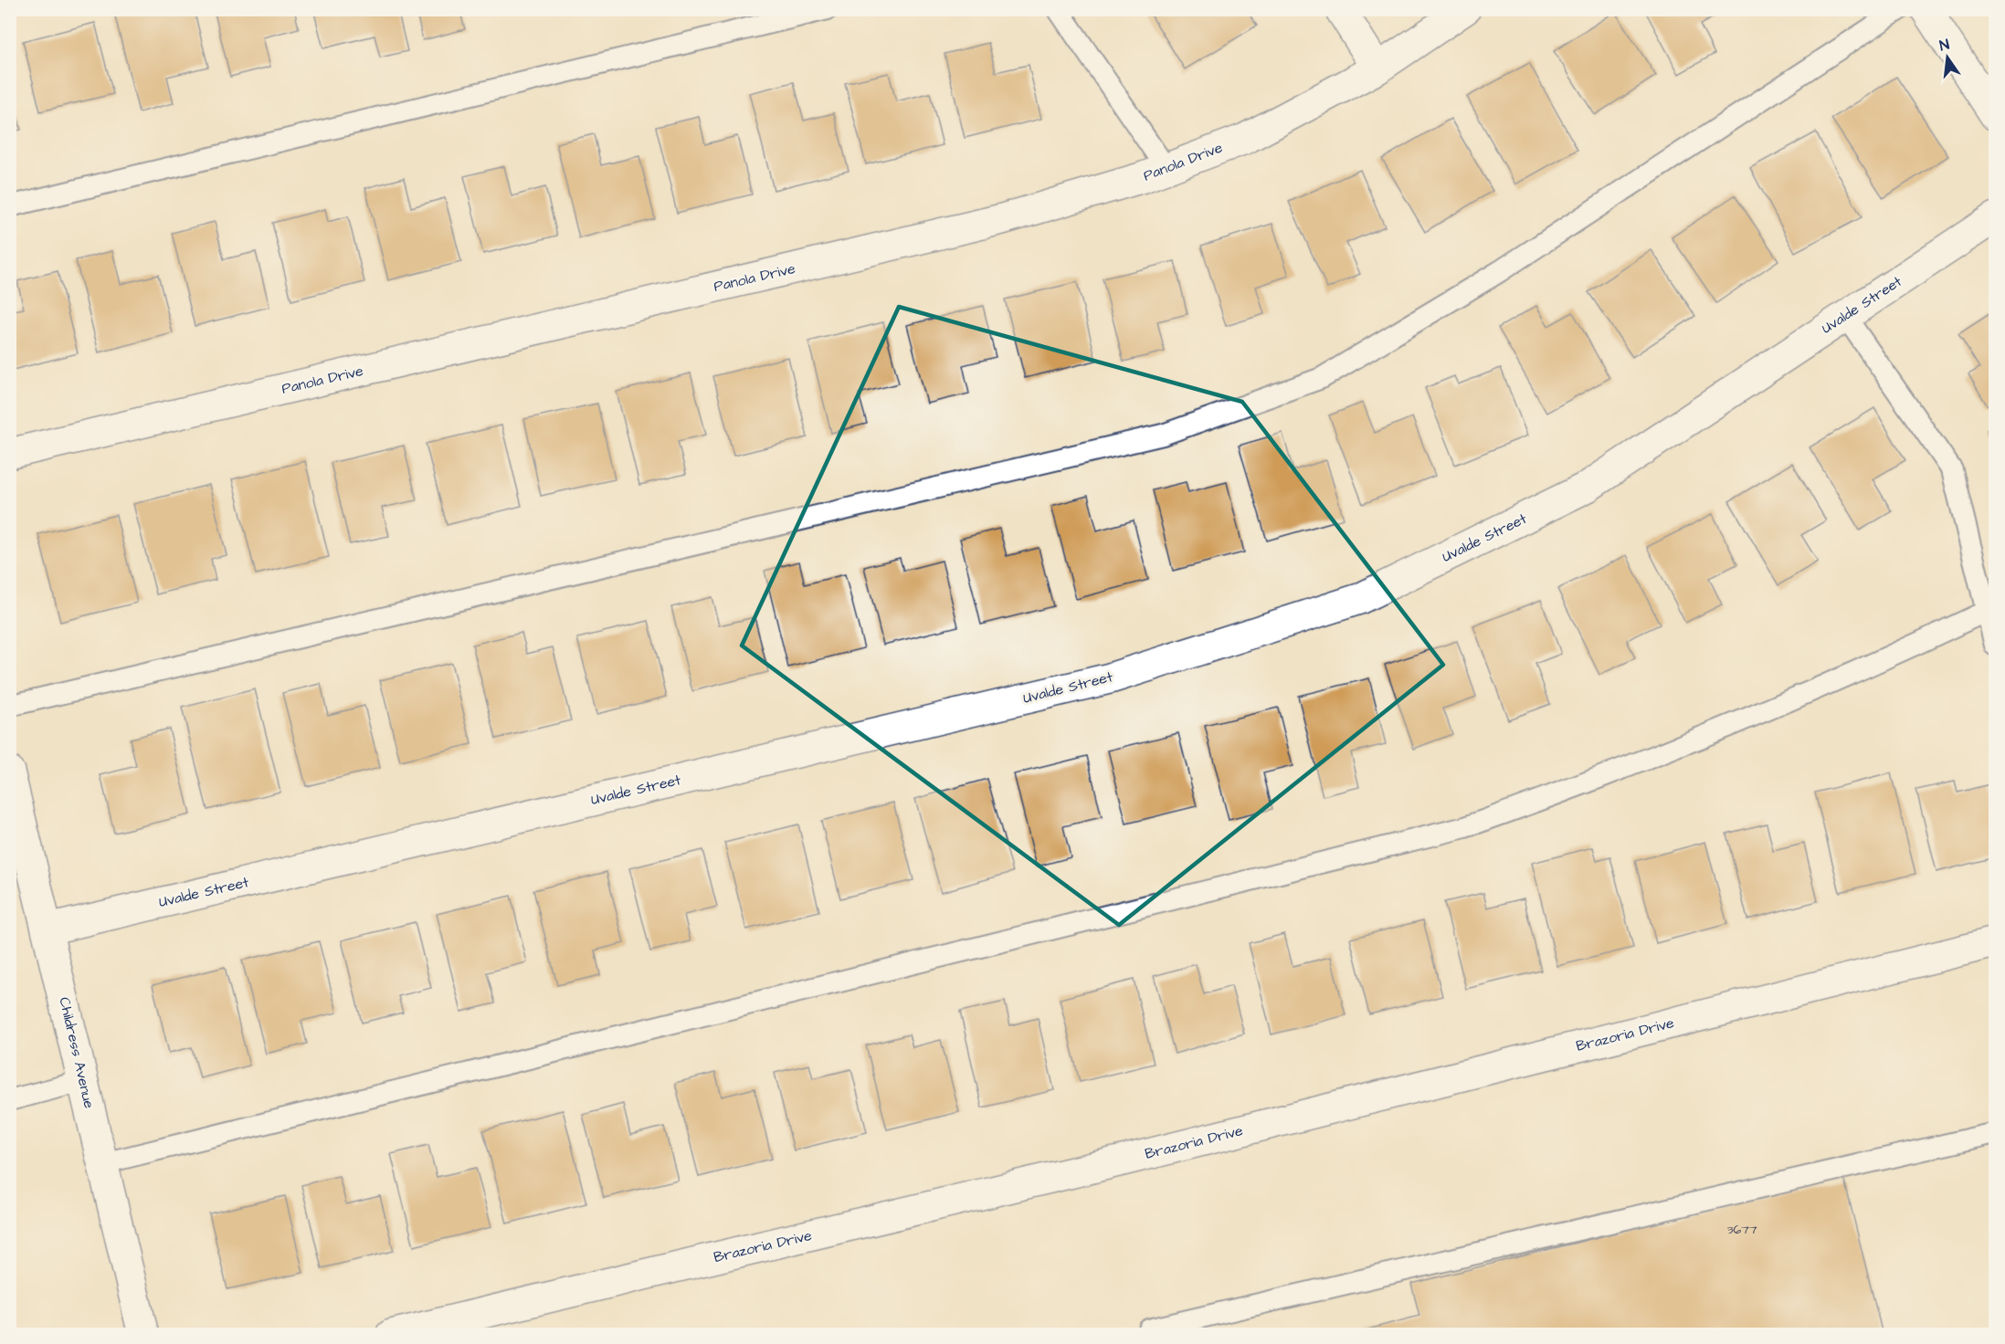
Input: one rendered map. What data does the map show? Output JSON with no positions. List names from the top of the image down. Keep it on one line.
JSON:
{"streets":{"street":["Panola Drive","Uvalde Street","Brazoria Drive","Childress Avenue"]},"crossings":[["Uvalde Street","Childress Avenue"]],"house_numbers":["3677"],"north":"top"}
